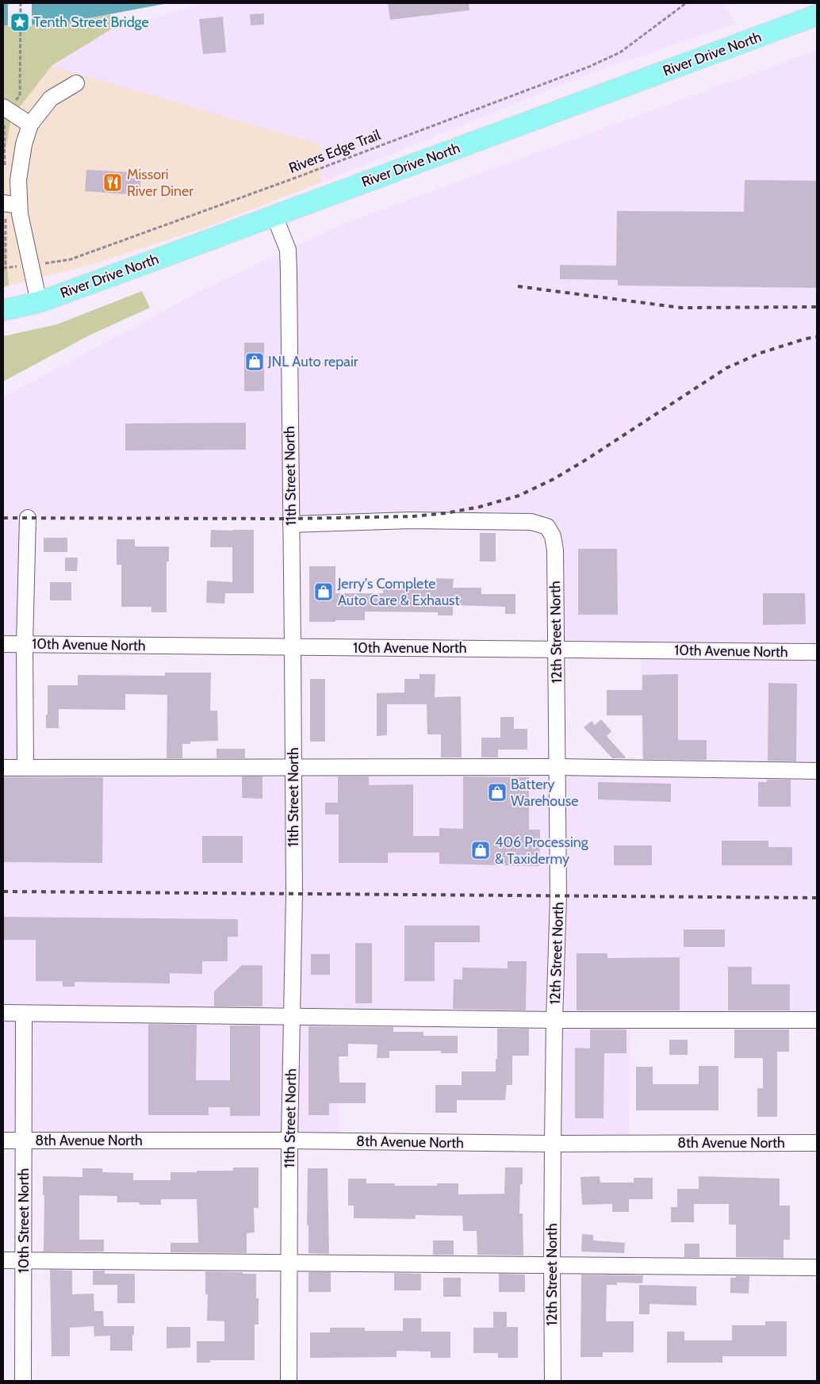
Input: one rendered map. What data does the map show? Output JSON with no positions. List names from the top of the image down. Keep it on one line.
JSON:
{"streets":{"main road":["River Drive North"],"street":["11th Street North","12th Street North","10th Avenue North","8th Avenue North","10th Street North"],"path":["Rivers Edge Trail"]},"crossings":[["River Drive North","11th Street North"],["11th Street North","12th Street North"],["11th Street North","10th Avenue North"],["11th Street North","8th Avenue North"],["12th Street North","10th Avenue North"],["12th Street North","8th Avenue North"],["8th Avenue North","10th Street North"]],"places":{"place":["Tenth Street Bridge"],"restaurant":["Missori River Diner"],"shop":["JNL Auto repair","Jerry's Complete Auto Care & Exhaust","Battery Warehouse","406 Processing & Taxidermy"]}}
